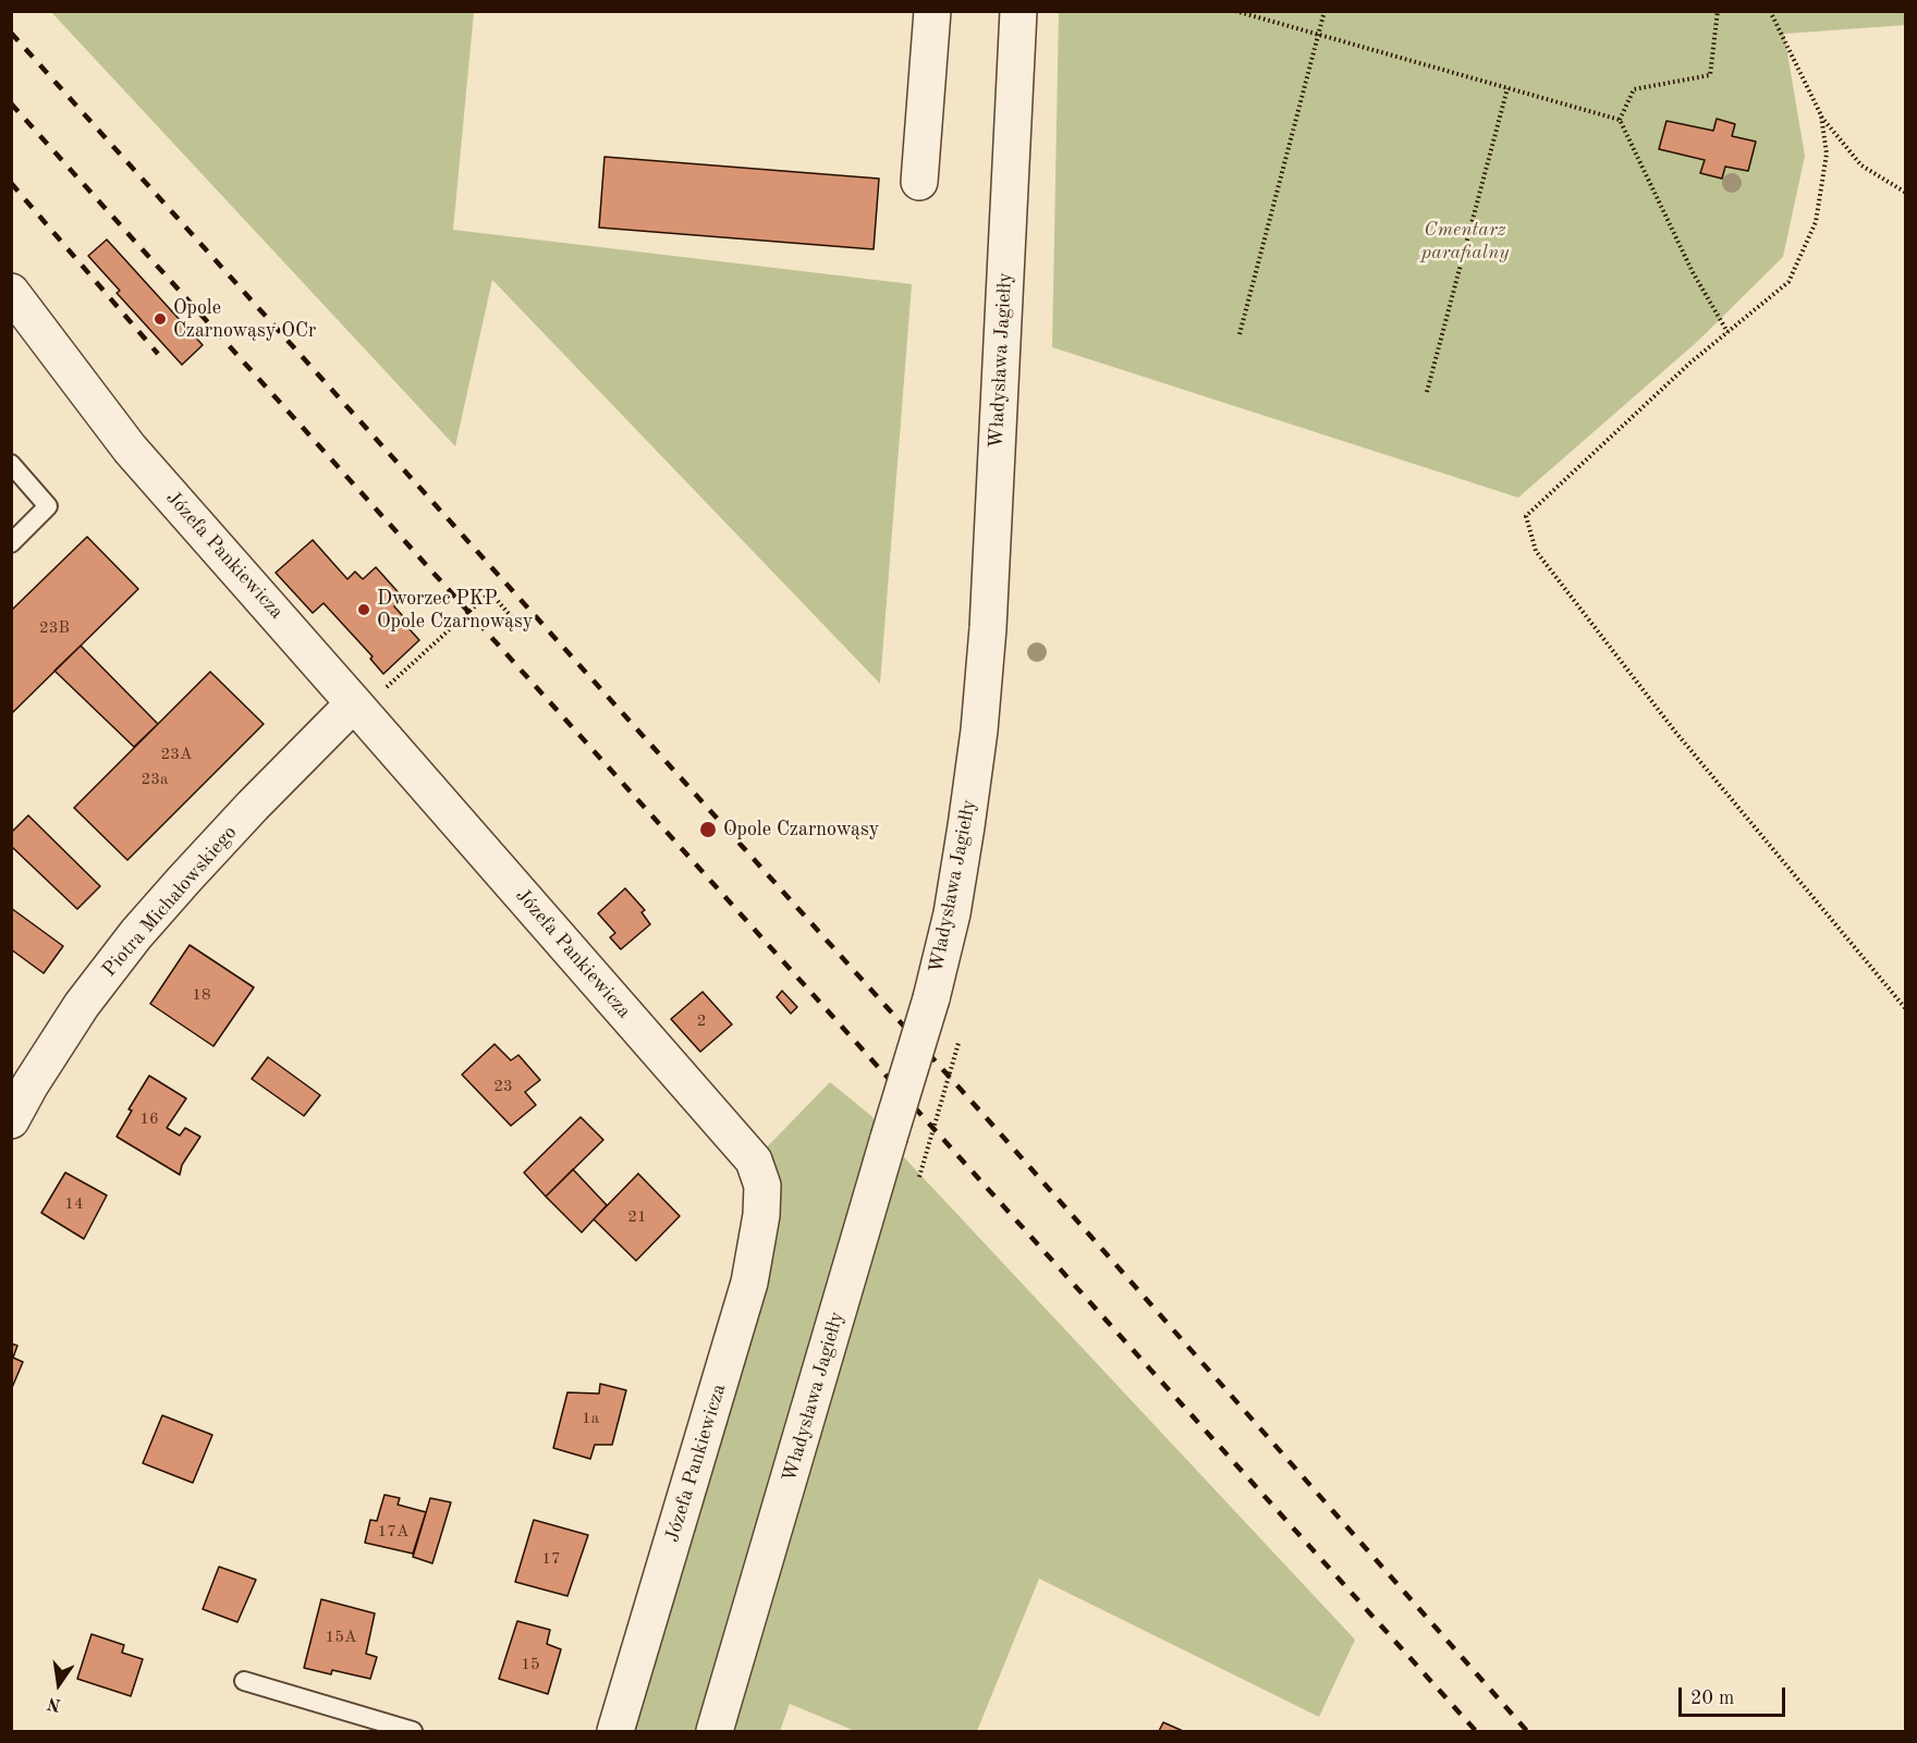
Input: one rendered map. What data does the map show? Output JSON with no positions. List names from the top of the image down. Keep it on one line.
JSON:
{"streets":{"street":["Władysława Jagiełły","Józefa Pankiewicza","Piotra Michałowskiego"]},"crossings":[["Józefa Pankiewicza","Piotra Michałowskiego"]],"parks":["Cmentarz parafialny"],"places":["Opole Czarnowąsy OCr","Dworzec PKP Opole Czarnowąsy","Opole Czarnowąsy"],"house_numbers":["23B","23A","23a","18","2","23","16","14","21","1a","17A","17","15A","15"],"scale_bar":"20 m","north":"bottom"}
